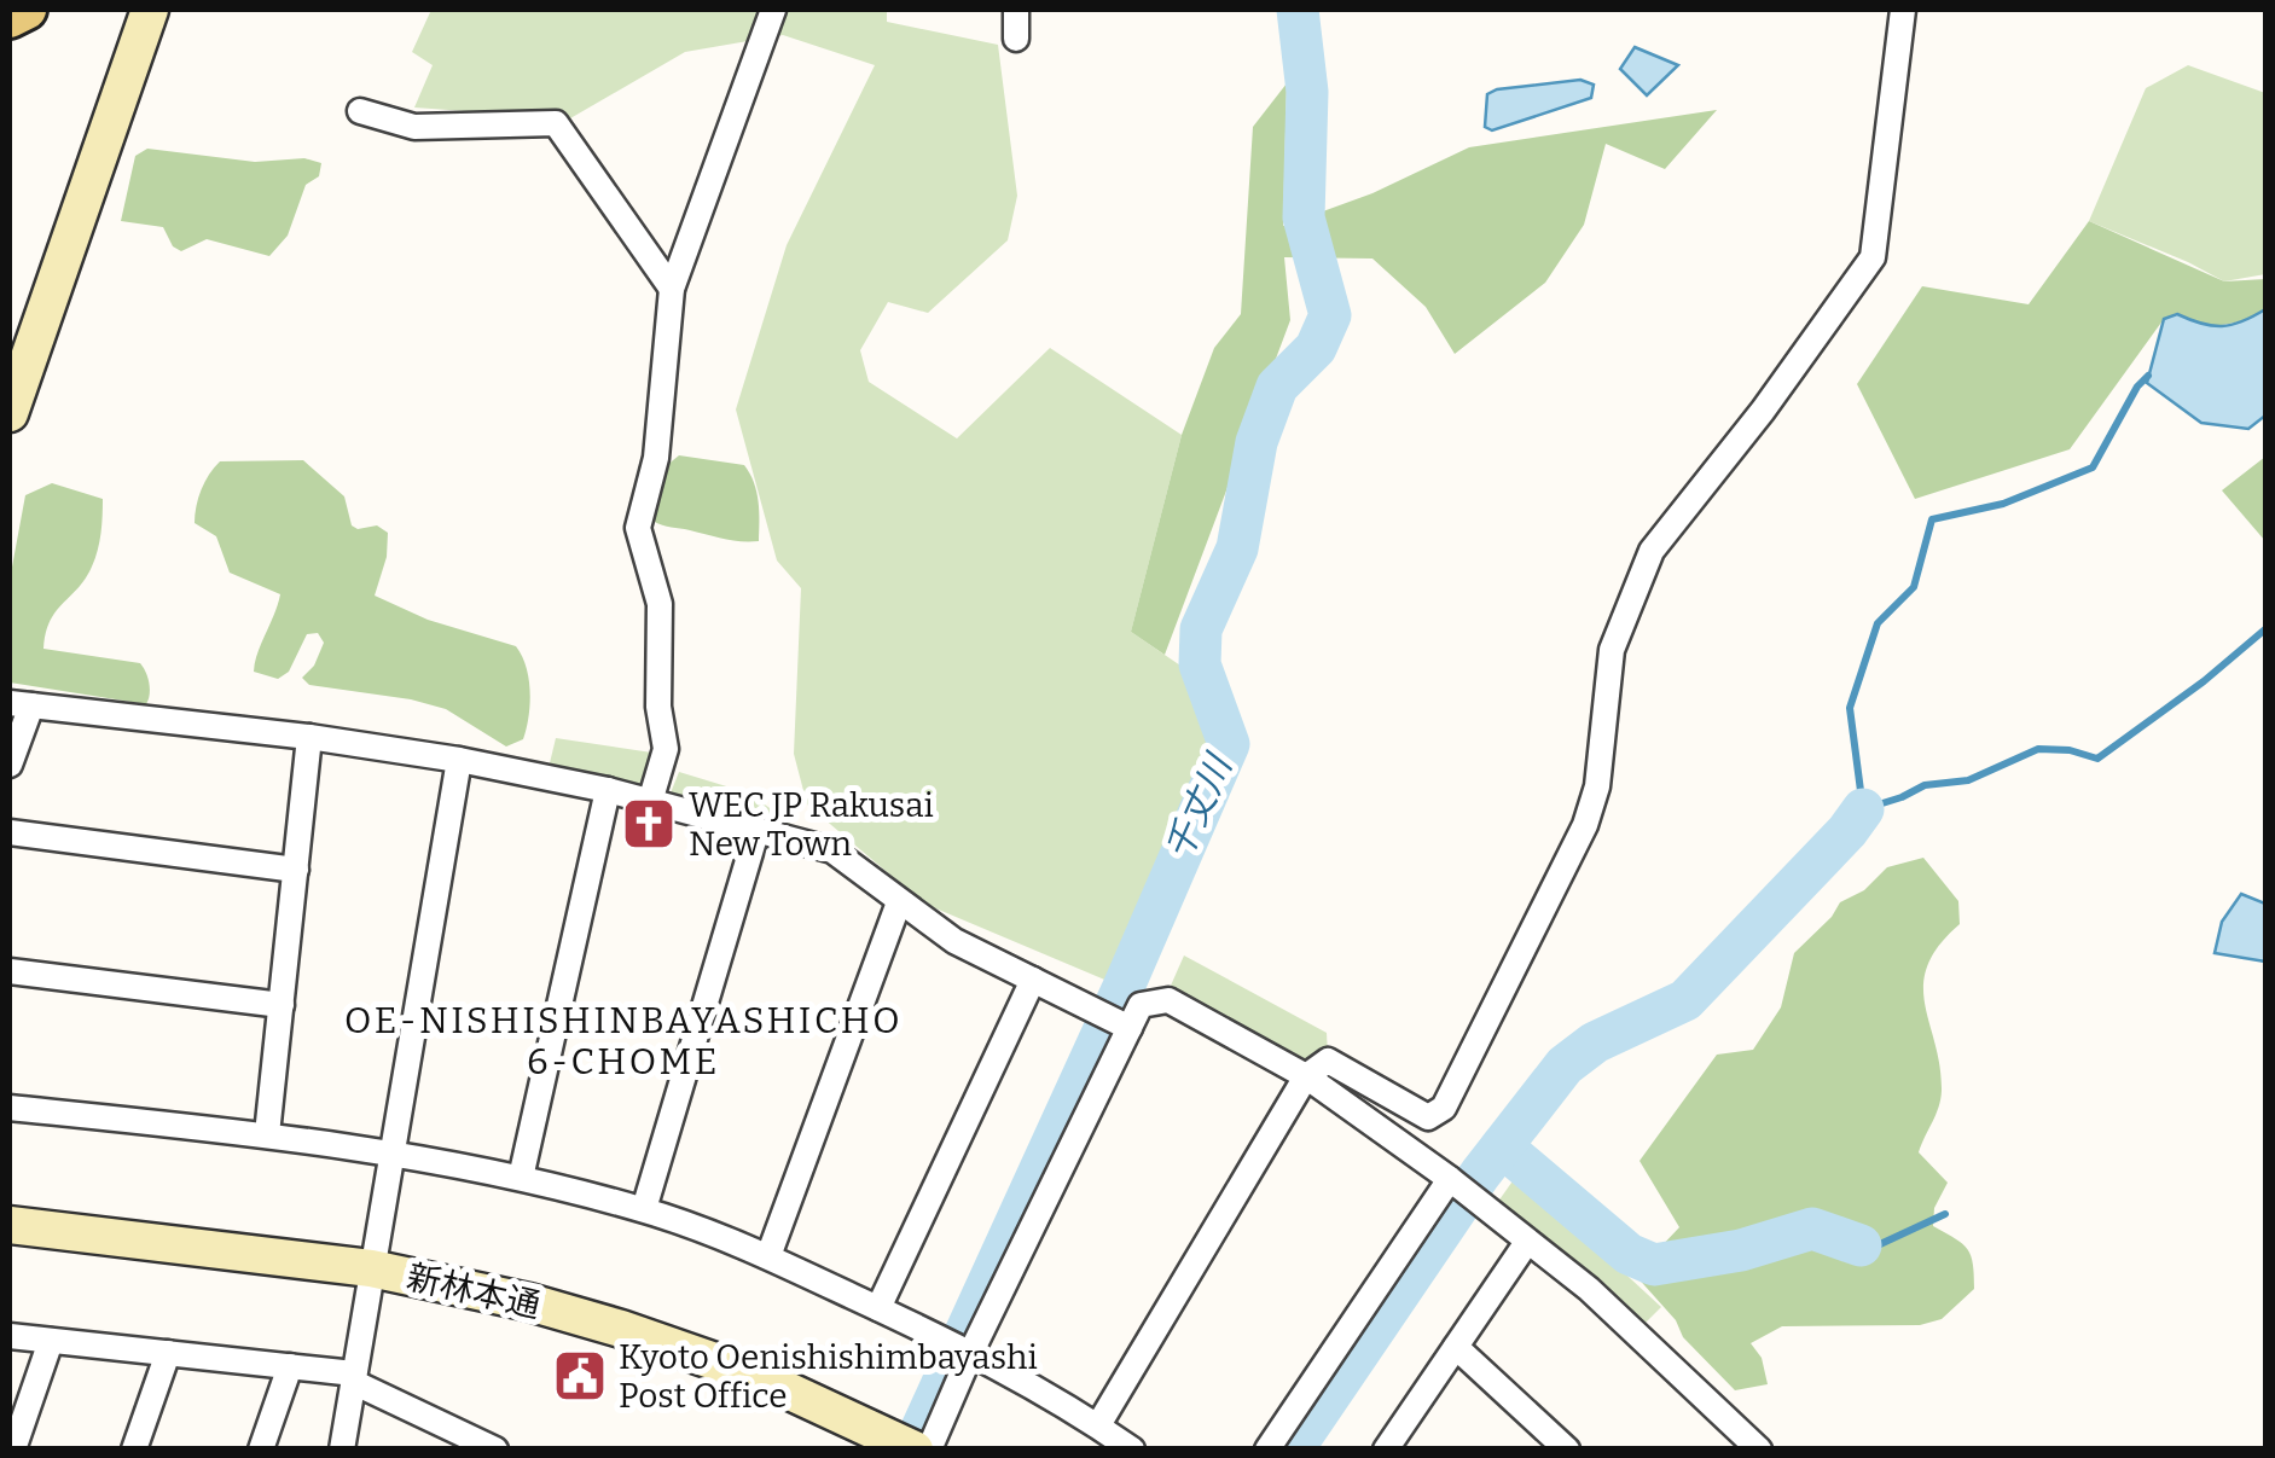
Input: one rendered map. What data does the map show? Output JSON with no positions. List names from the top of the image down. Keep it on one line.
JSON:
{"streets":{"street":["新林本通"]},"districts":["OE-NISHISHINBAYASHICHO 6-CHOME"],"water":["千丈川"],"places":{"church":["WEC JP Rakusai New Town"],"public building":["Kyoto Oenishishimbayashi Post Office"]}}
